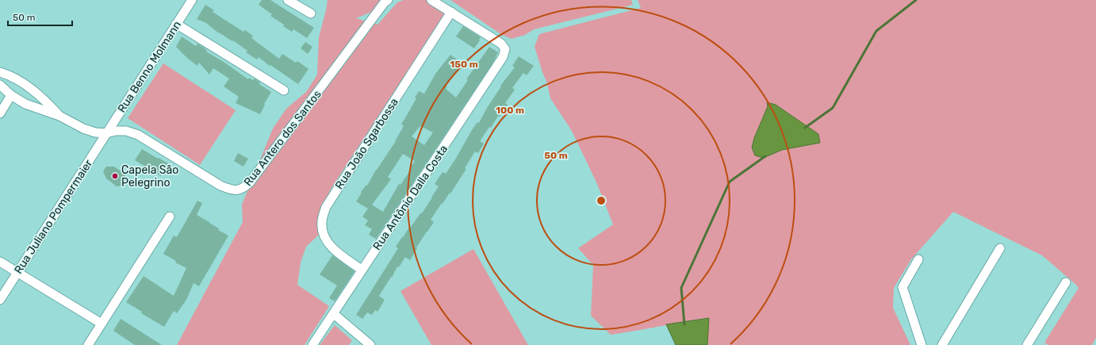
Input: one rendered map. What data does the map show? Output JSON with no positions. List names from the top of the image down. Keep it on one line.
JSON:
{"streets":{"street":["Rua Benno Molmann","Rua Antero dos Santos","Rua João Sgarbossa","Rua Antônio Dalla Costa","Rua Juliano Pompermaier"]},"crossings":[["Rua Benno Molmann","Rua Antero dos Santos"],["Rua Benno Molmann","Rua Juliano Pompermaier"],["Rua Antero dos Santos","Rua Juliano Pompermaier"],["Rua João Sgarbossa","Rua Antônio Dalla Costa"]],"places":["Capela São Pelegrino"],"scale_bar":"50 m","rings":["150 m","100 m","50 m"]}
